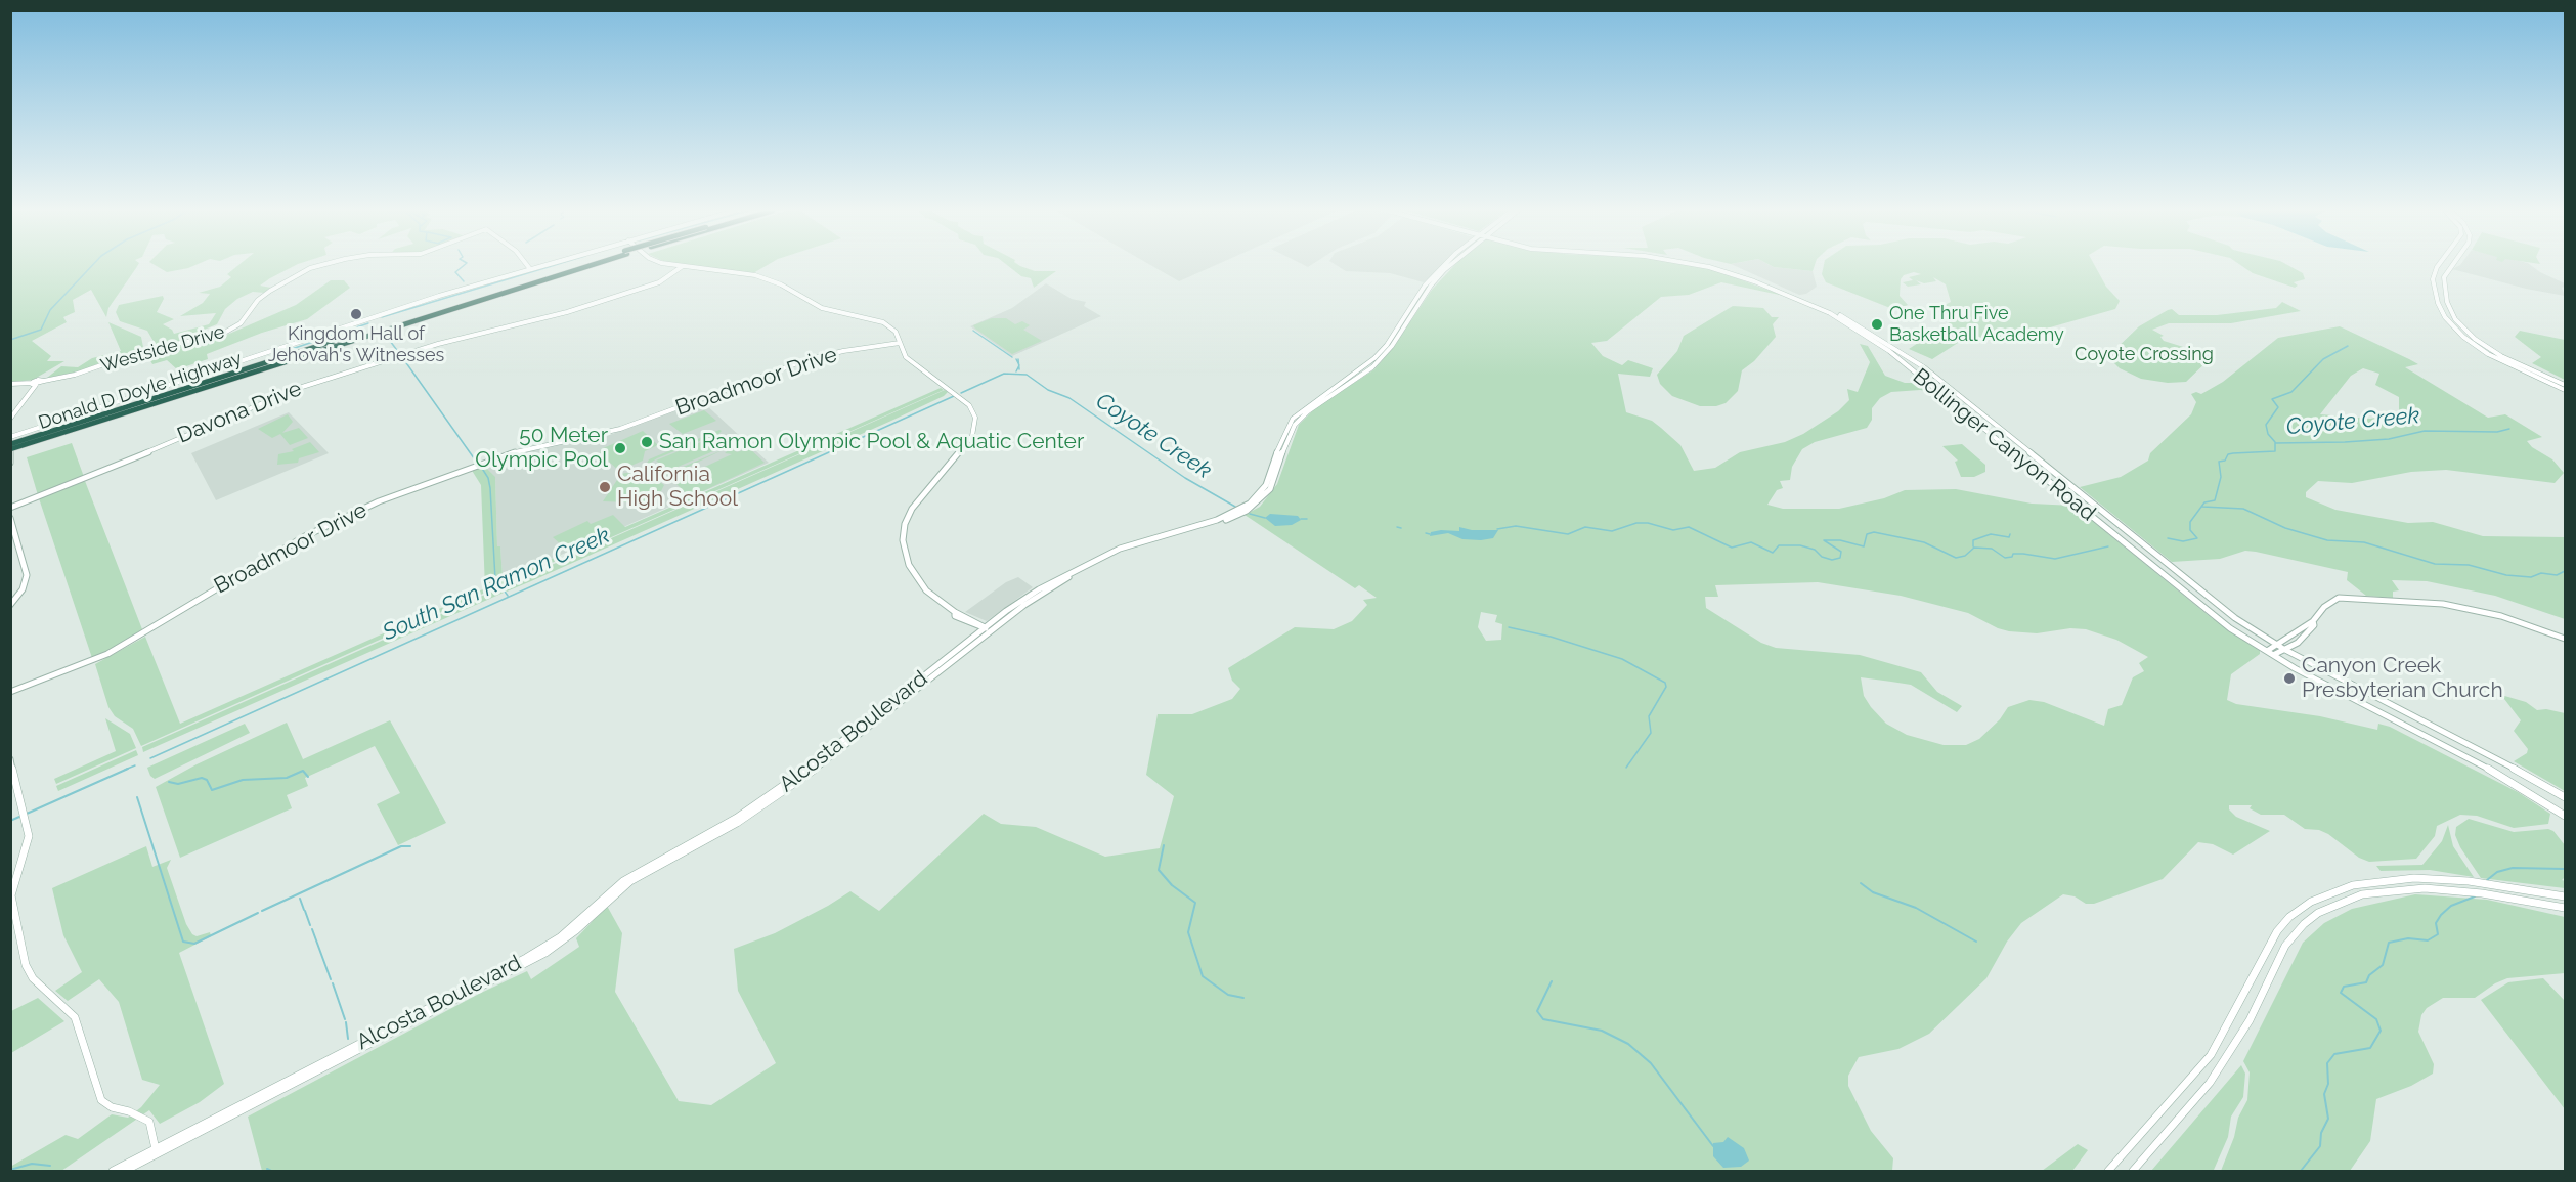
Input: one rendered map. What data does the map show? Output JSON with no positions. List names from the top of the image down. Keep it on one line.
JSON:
{"streets":{"highway":["Donald D Doyle Highway"],"main road":["Westside Drive","Bollinger Canyon Road","Alcosta Boulevard"],"street":["Broadmoor Drive","Davona Drive"]},"water":["Coyote Creek","South San Ramon Creek"],"parks":["Coyote Crossing"],"places":["Kingdom Hall of Jehovah's Witnesses","One Thru Five Basketball Academy","San Ramon Olympic Pool & Aquatic Center","50 Meter Olympic Pool","California High School","Canyon Creek Presbyterian Church"]}
